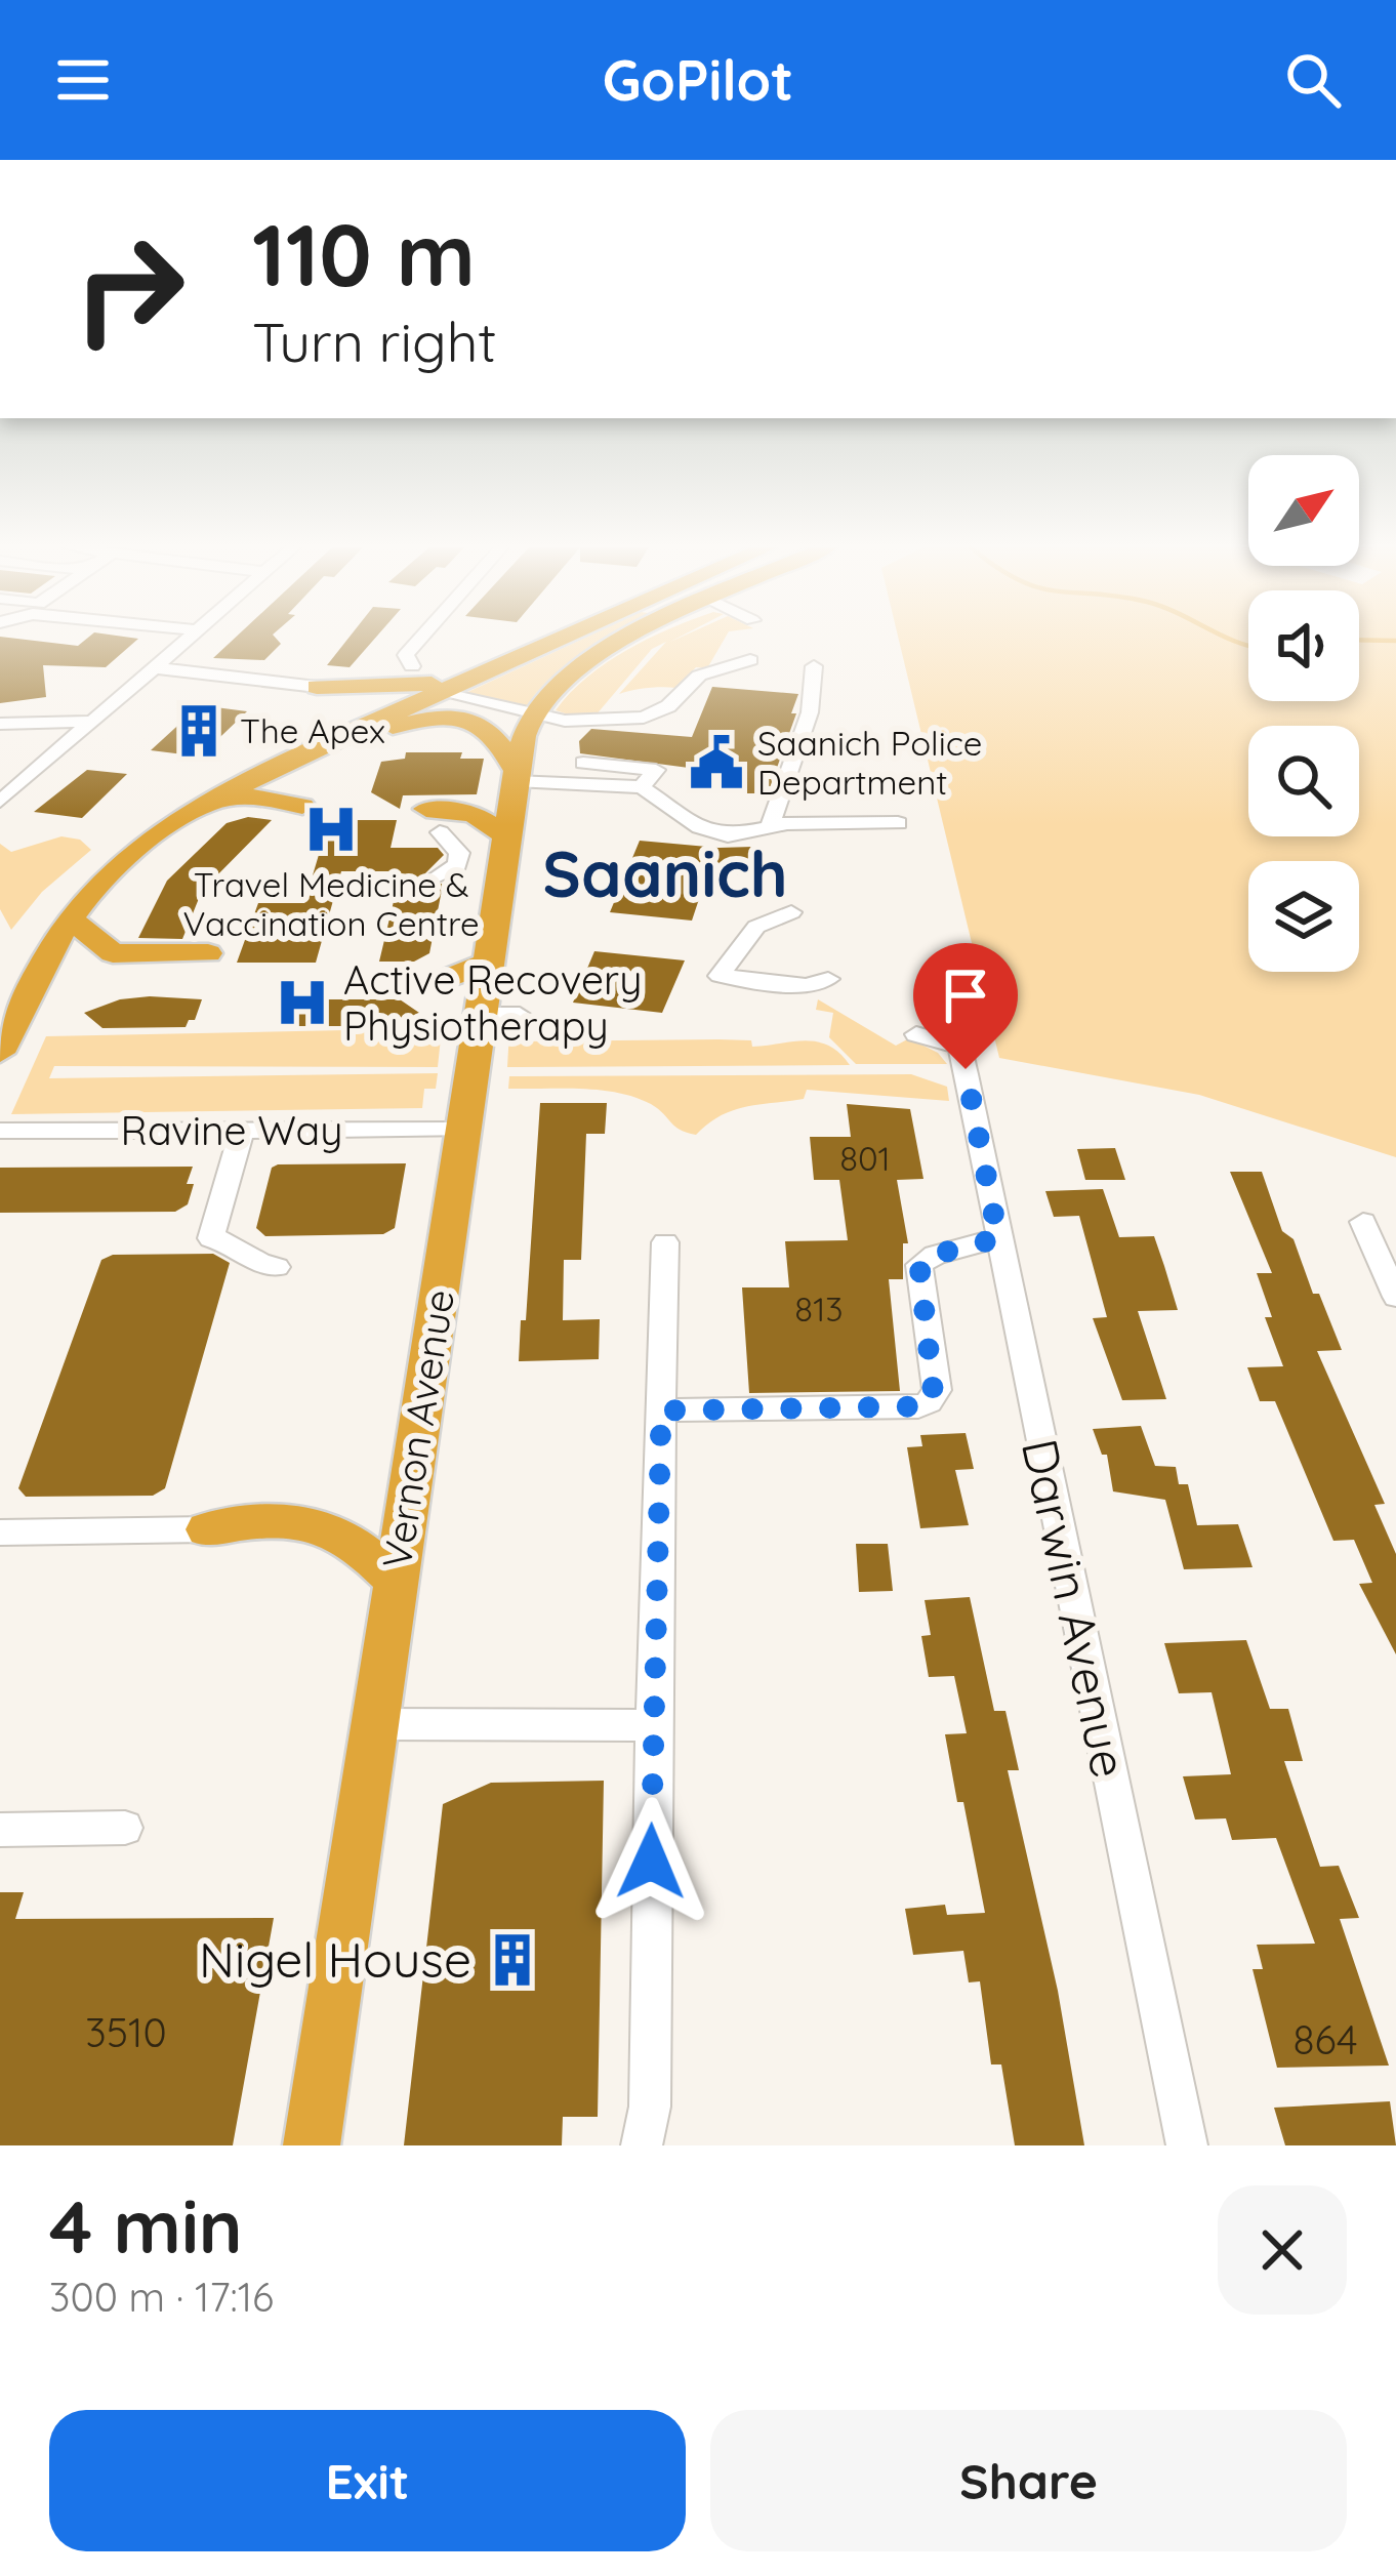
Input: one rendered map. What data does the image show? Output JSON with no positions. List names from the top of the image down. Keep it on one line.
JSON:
{"streets":{"highway":["Vernon Avenue"],"street":["Ravine Way","Darwin Avenue"]},"crossings":[["Ravine Way","Vernon Avenue"]],"districts":["Saanich"],"places":{"building":["The Apex","Nigel House"],"public building":["Saanich Police Department"],"hospital":["Travel Medicine & Vaccination Centre","Active Recovery Physiotherapy"]},"house_numbers":["801","813","3510","864"],"north":"top right","page":{"header":"GoPilot","turn":["110 m","Turn right"],"heading":["4 min","300 m · 17:16"],"buttons":["Exit","Share"]}}
